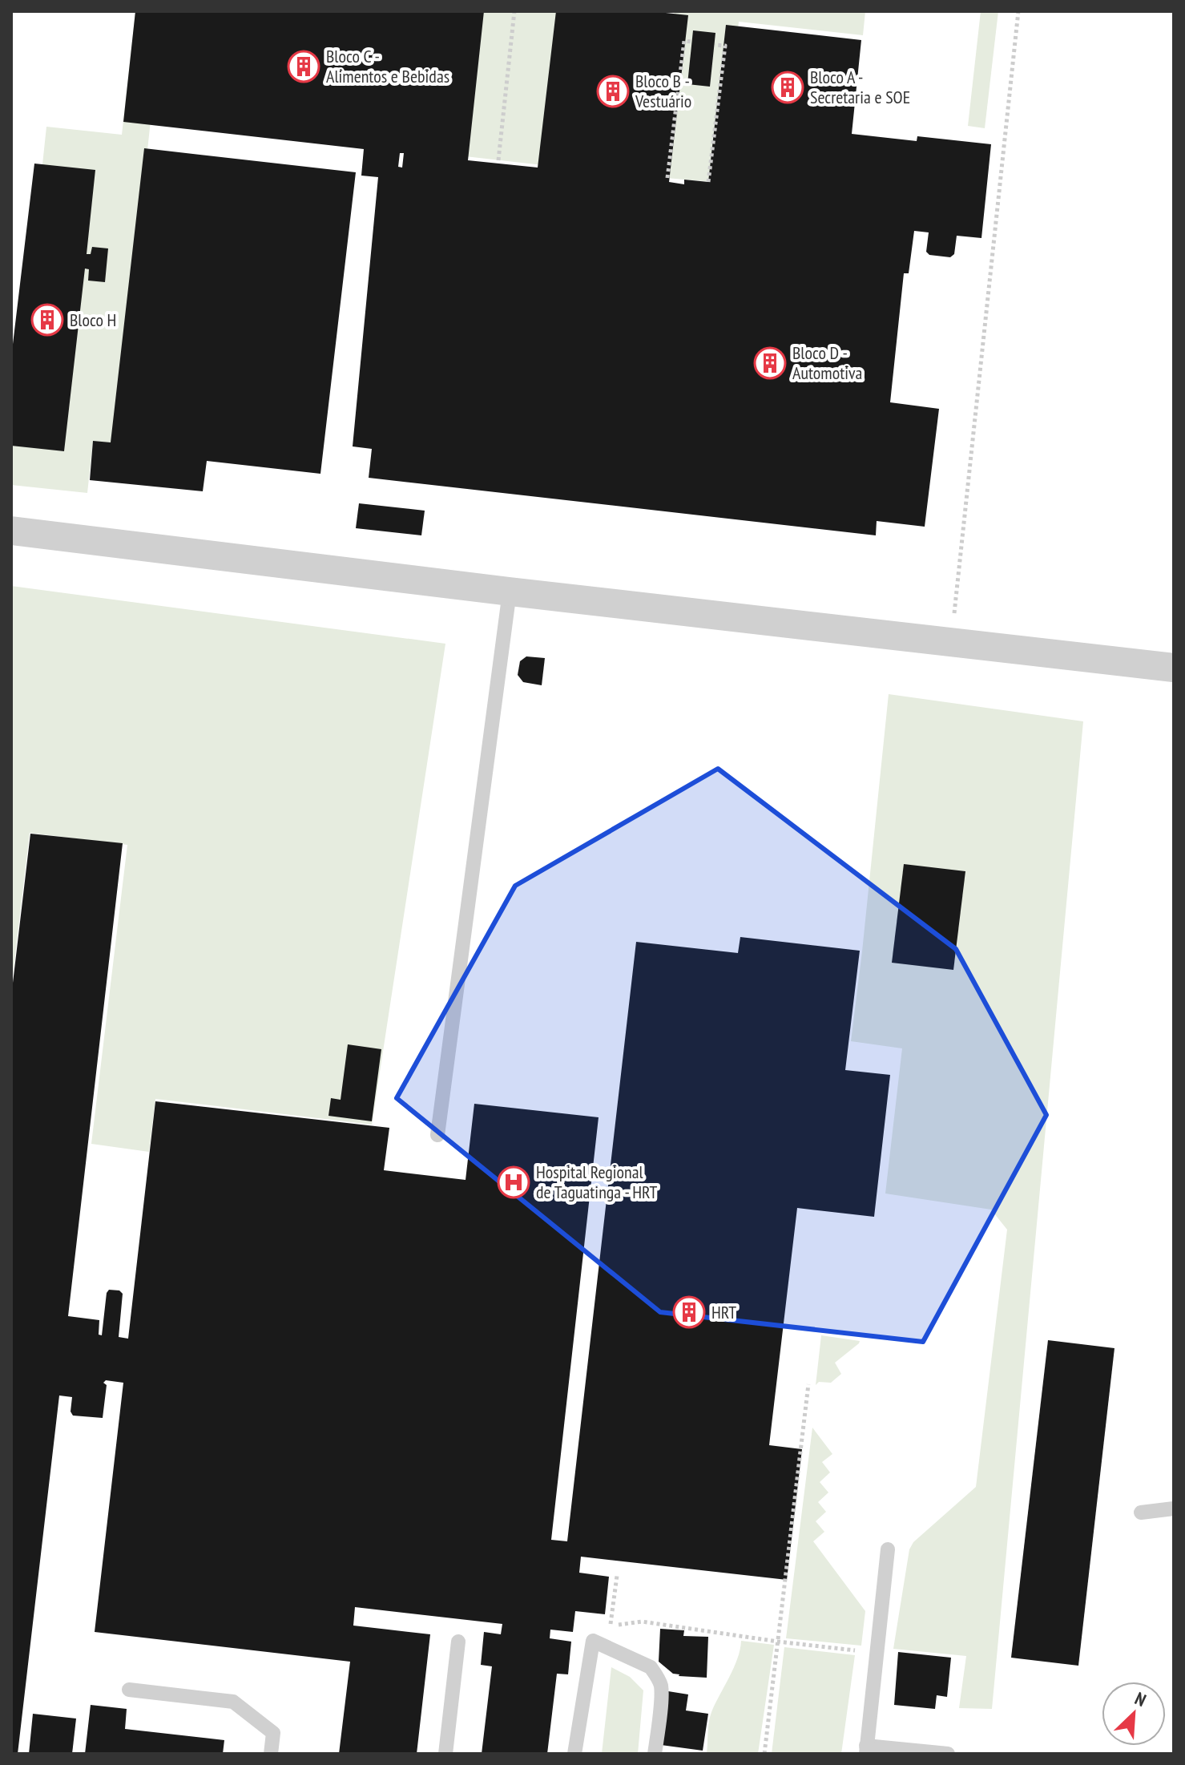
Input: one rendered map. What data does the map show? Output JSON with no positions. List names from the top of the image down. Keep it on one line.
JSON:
{"places":{"building":["Bloco C - Alimentos e Bebidas","Bloco A - Secretaria e SOE","Bloco B - Vestuário","Bloco H","Bloco D - Automotiva","HRT"],"hospital":["Hospital Regional de Taguatinga - HRT"]},"north":"top right"}
